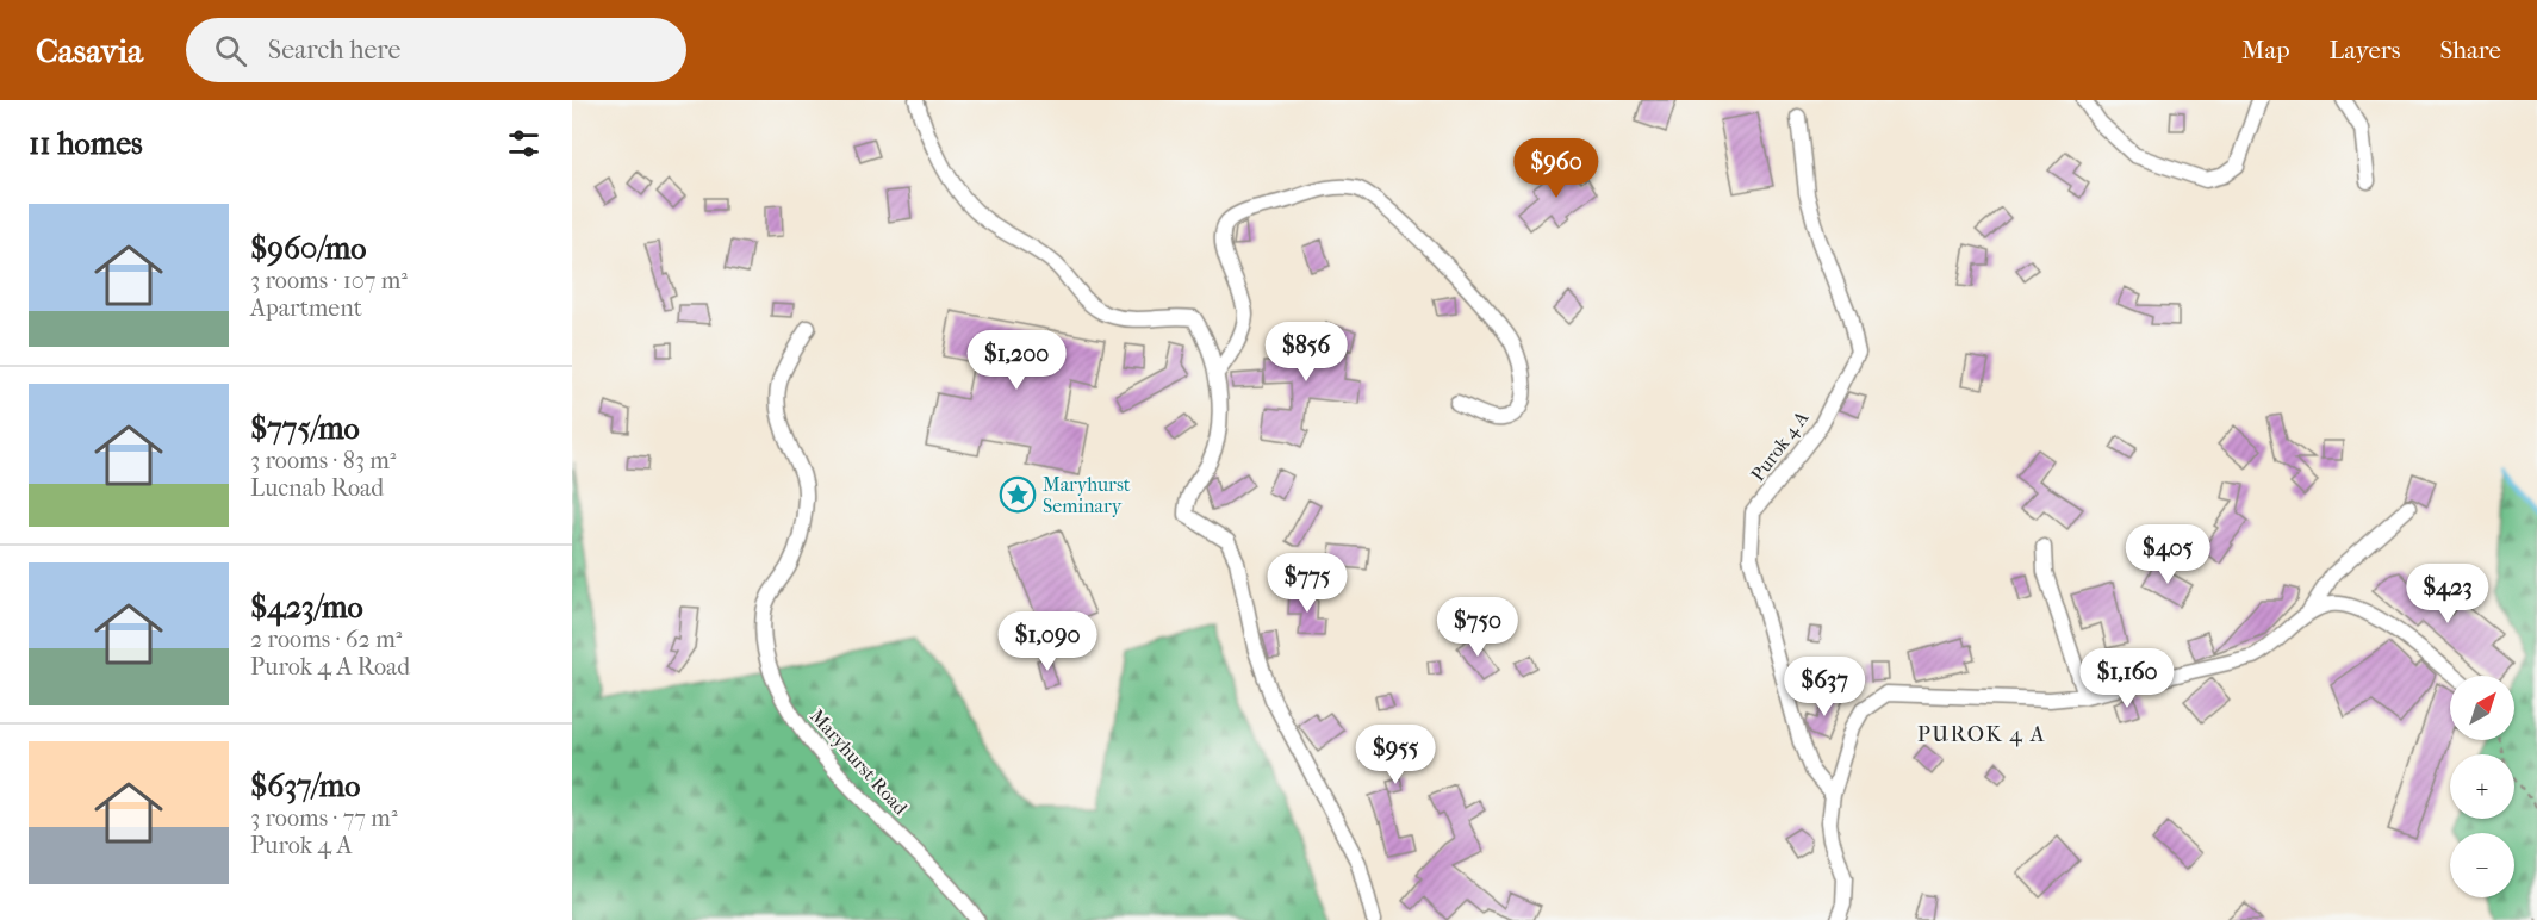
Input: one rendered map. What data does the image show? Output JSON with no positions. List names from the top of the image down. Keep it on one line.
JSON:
{"streets":{"street":["Purok 4 A","Maryhurst Road"]},"districts":["PUROK 4 A"],"places":{"place":["Maryhurst Seminary"]},"north":"top right","page":{"header":"Casavia","search":"Search here","nav":["Map","Layers","Share"],"heading":"11 homes","price":["$960","$856","$1,200","$405","$775","$423","$750","$1,090","$1,160","$637","$955"],"list":[{"name":"$960/mo","note":"3 rooms · 107 m² · Apartment"},{"name":"$775/mo","note":"3 rooms · 83 m² · Lucnab Road"},{"name":"$423/mo","note":"2 rooms · 62 m² · Purok 4 A Road"},{"name":"$637/mo","note":"3 rooms · 77 m² · Purok 4 A"}],"map_buttons":["+","−"]}}
